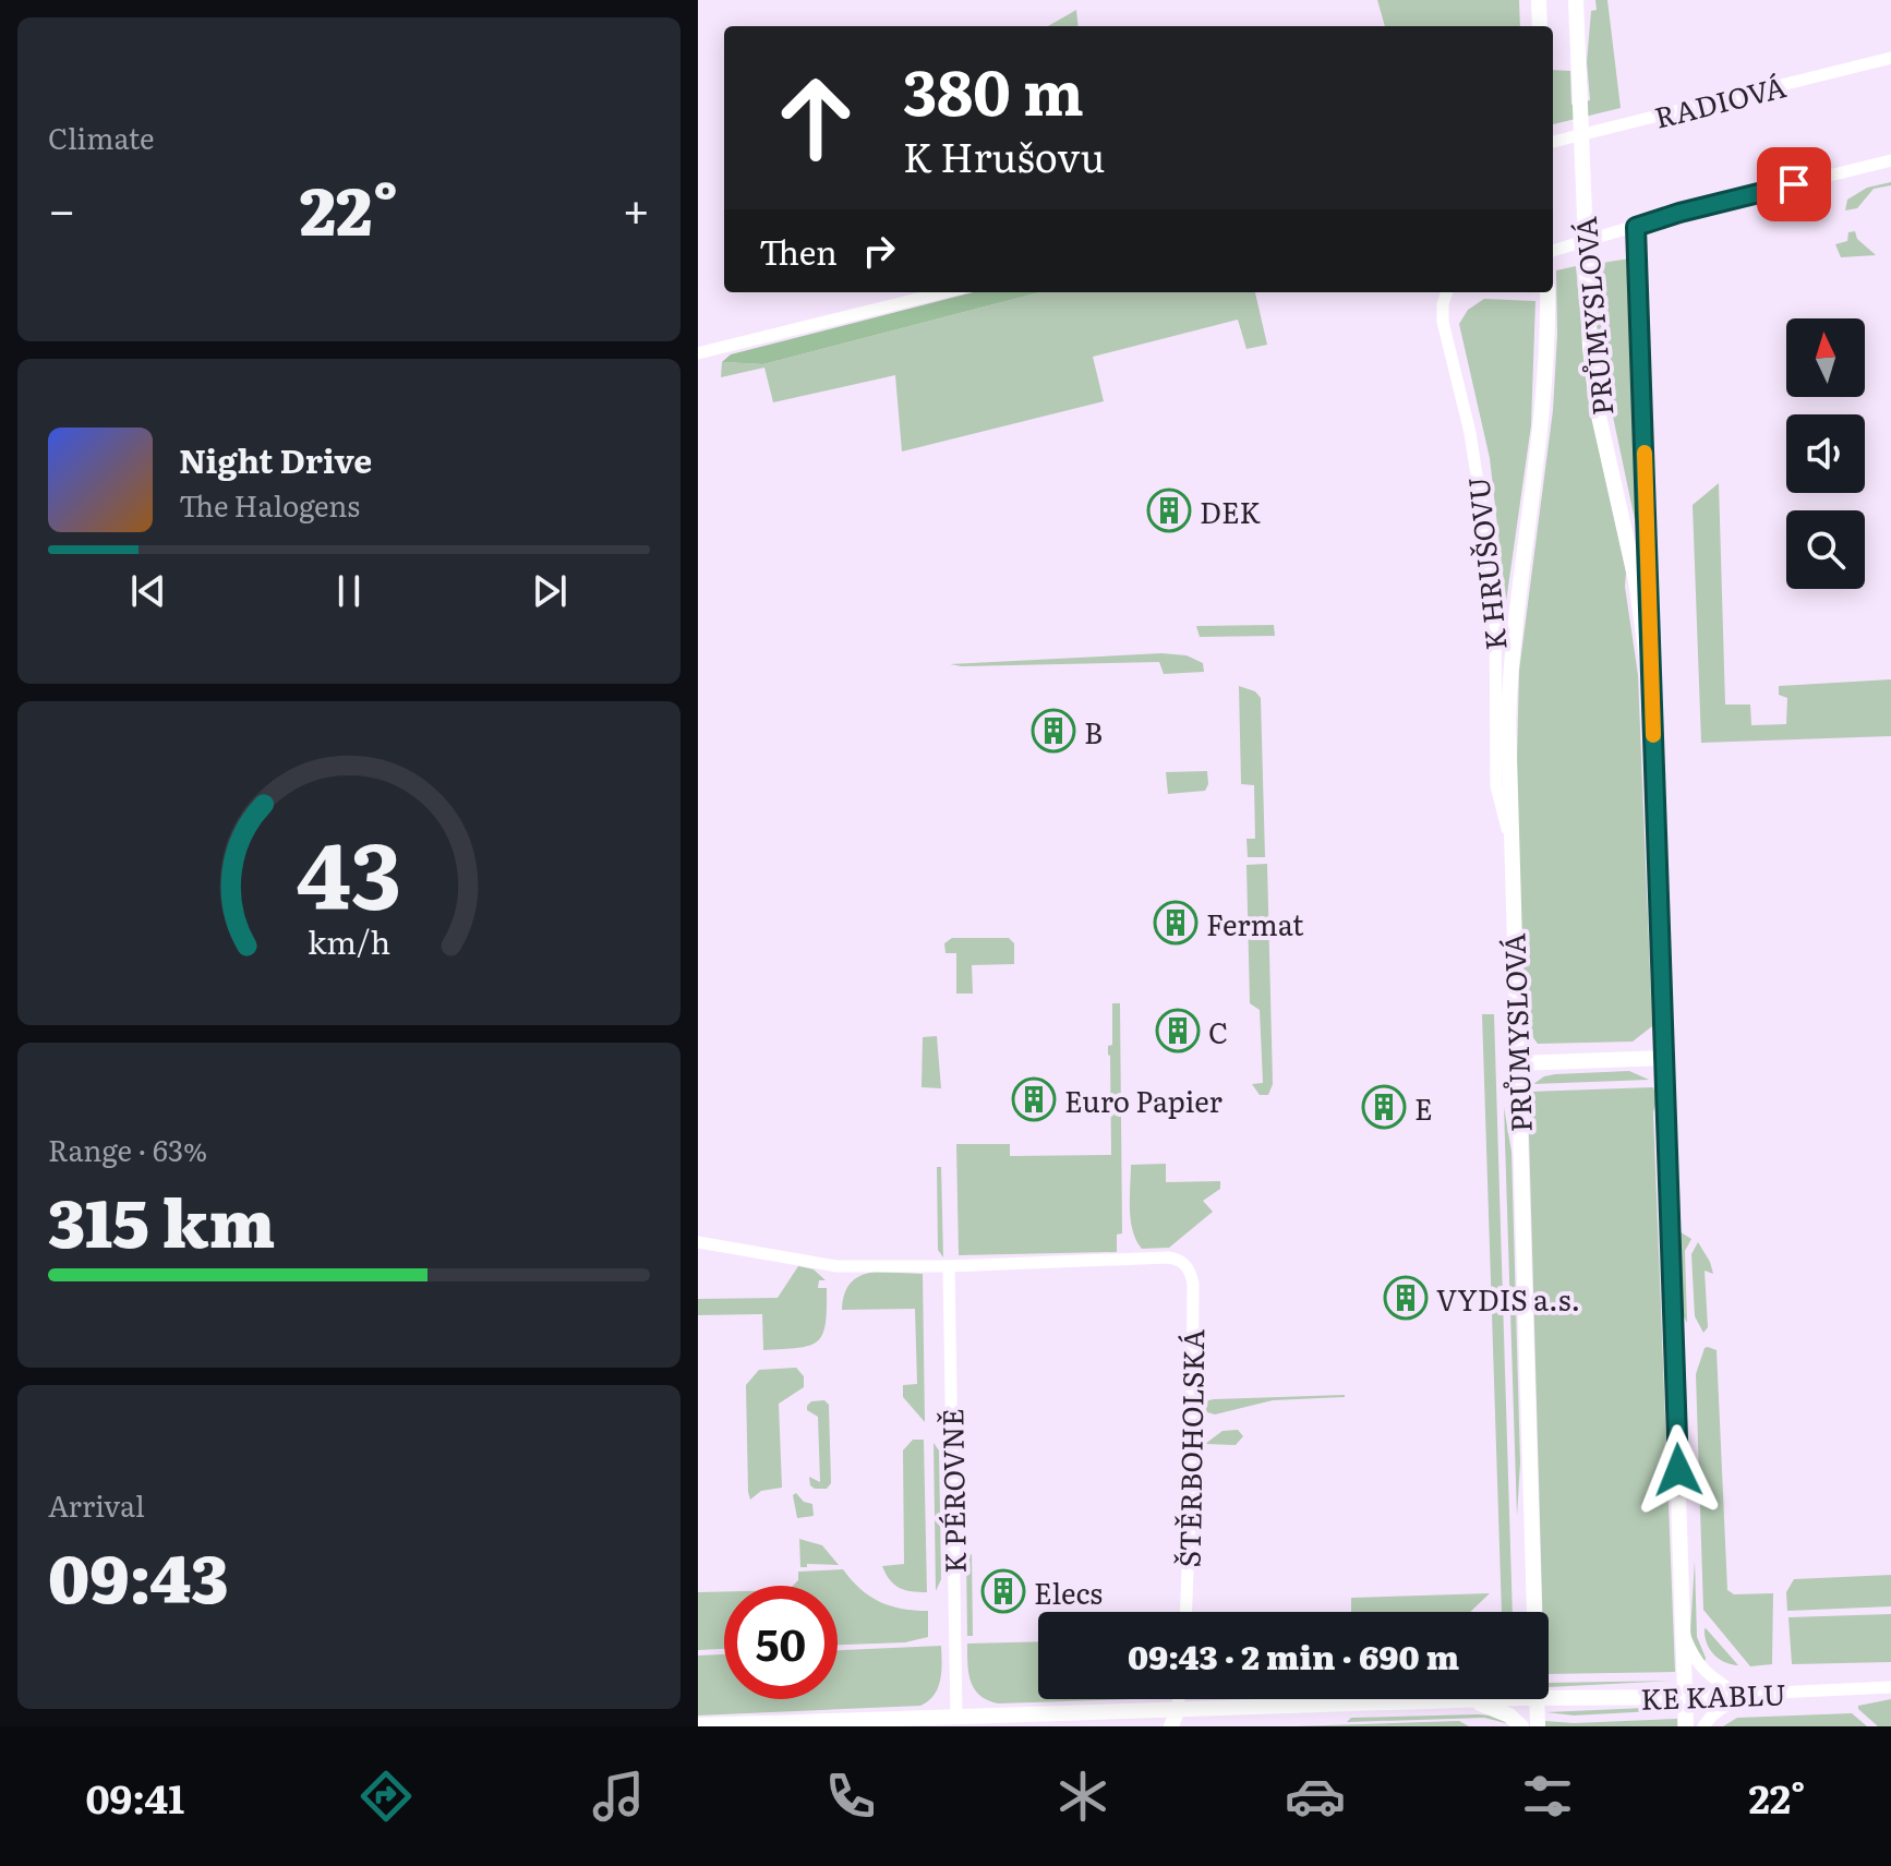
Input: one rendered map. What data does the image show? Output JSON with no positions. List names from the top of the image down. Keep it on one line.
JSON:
{"streets":{"main road":["PRŮMYSLOVÁ","KE KABLU"],"street":["RADIOVÁ","K HRUŠOVU","ŠTĚRBOHOLSKÁ","K PÉROVNĚ"]},"crossings":[["PRŮMYSLOVÁ","K HRUŠOVU"],["PRŮMYSLOVÁ","KE KABLU"],["ŠTĚRBOHOLSKÁ","K PÉROVNĚ"],["K PÉROVNĚ","KE KABLU"]],"places":{"building":["DEK","B","Fermat","C","Euro Papier","E","VYDIS a.s.","Elecs"]},"north":"top","page":{"tile":["Climate",["Range · 63%","315 km"],["Arrival","09:43"]],"turn":["380 m","K Hrušovu"],"heat":["−","22°","+"],"then":"Then","song":["Night Drive","The Halogens"],"limit":"50","trip":"09:43 · 2 min · 690 m","tabs":["09:41","22°"],"gauge":["43","km/h"]}}
